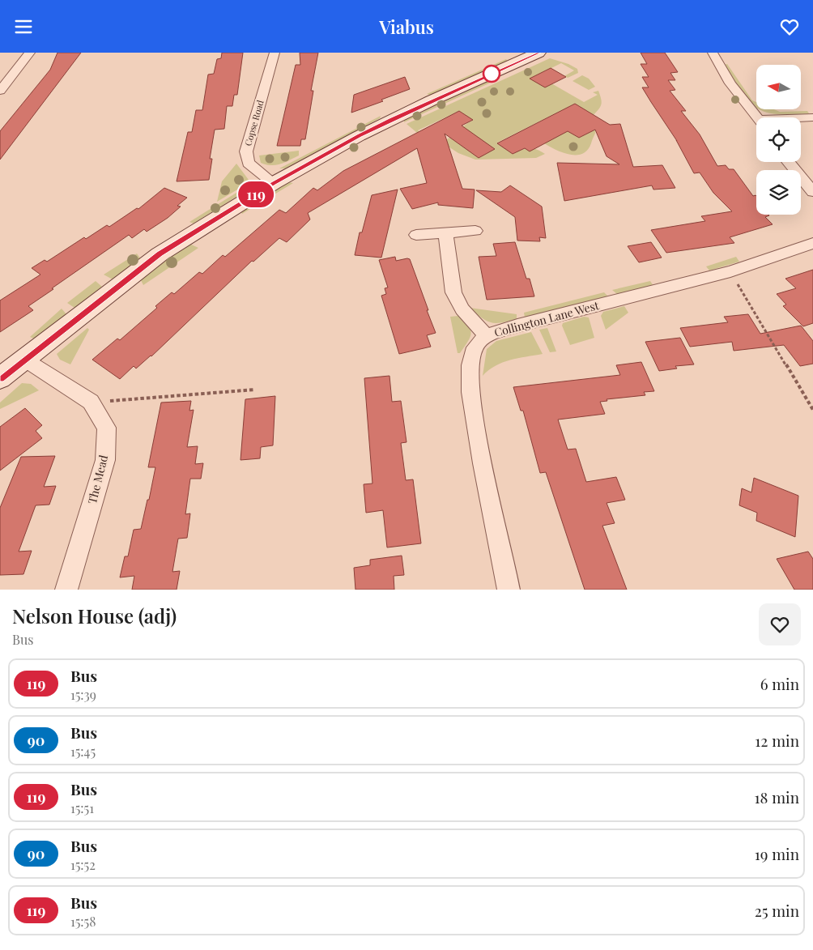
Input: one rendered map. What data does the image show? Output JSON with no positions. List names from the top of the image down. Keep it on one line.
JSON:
{"streets":{"street":["Copse Road","Collington Lane West","The Mead"]},"lines":["bus line 119"],"north":"left","page":{"header":"Viabus","on_map":"119","heading":["Nelson House (adj)","Bus"],"list":[{"mark":"119","name":"Bus","note":"15:39","value":"6 min"},{"mark":"90","name":"Bus","note":"15:45","value":"12 min"},{"mark":"119","name":"Bus","note":"15:51","value":"18 min"},{"mark":"90","name":"Bus","note":"15:52","value":"19 min"},{"mark":"119","name":"Bus","note":"15:58","value":"25 min"}]}}
